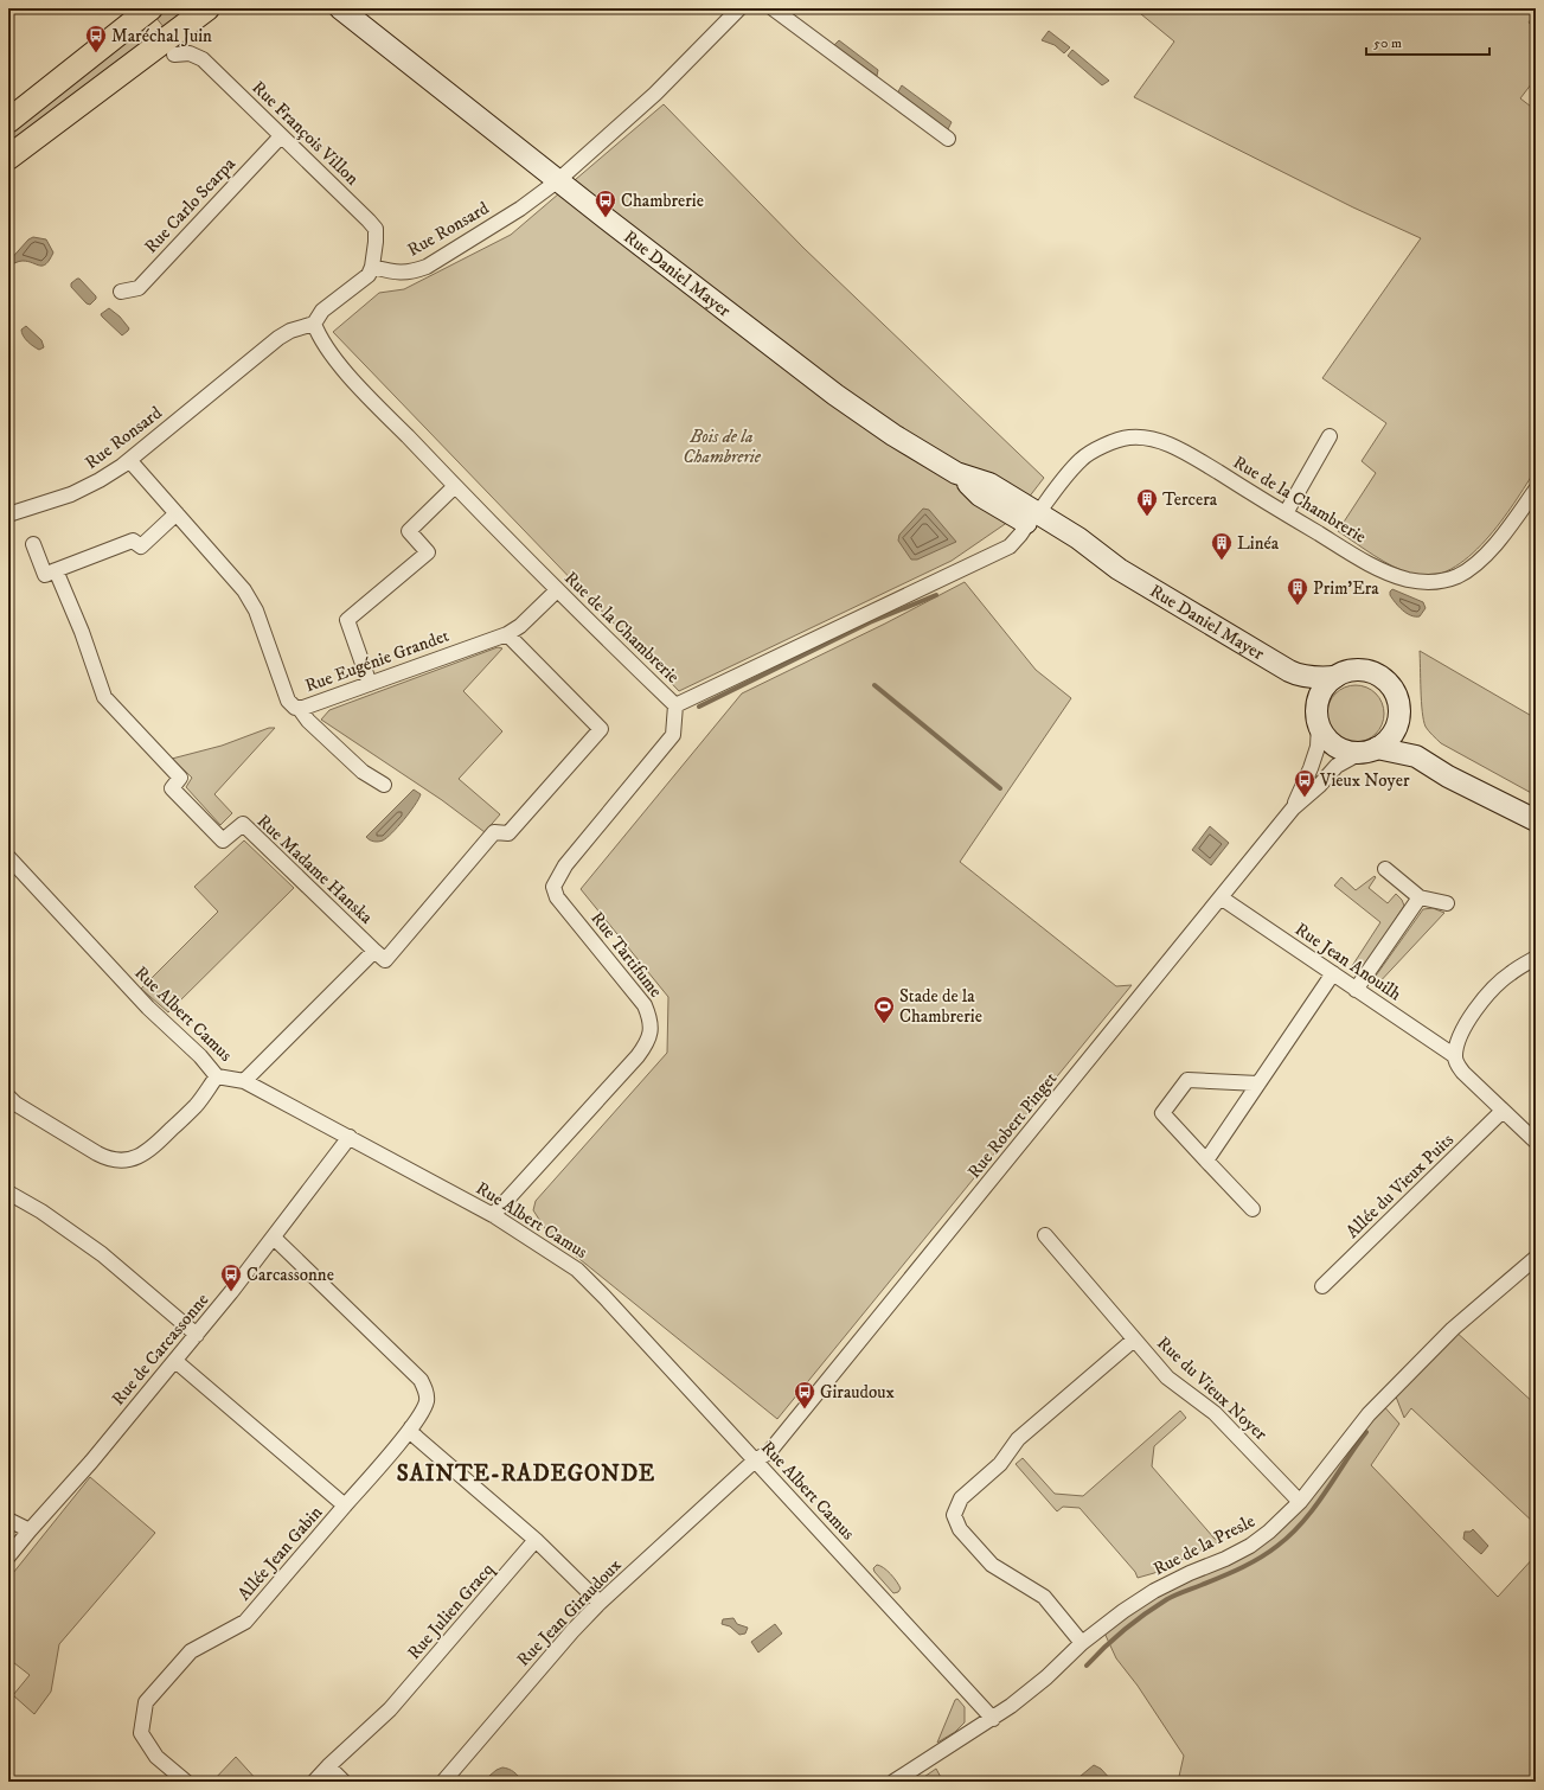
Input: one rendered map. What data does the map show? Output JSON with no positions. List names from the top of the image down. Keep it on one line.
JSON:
{"streets":{"main road":["Rue Daniel Mayer"],"street":["Rue François Villon","Rue Carlo Scarpa","Rue Ronsard","Rue de la Chambrerie","Rue Eugénie Grandet","Rue Madame Hanska","Rue Tartifume","Rue Jean Anouilh","Rue Albert Camus","Rue Robert Pinget","Allée du Vieux Puits","Rue de Carcassonne","Rue du Vieux Noyer","Rue de la Presle","Allée Jean Gabin","Rue Julien Gracq","Rue Jean Giraudoux"]},"crossings":[["Rue François Villon","Rue Carlo Scarpa"],["Rue François Villon","Rue Ronsard"],["Rue Ronsard","Rue Daniel Mayer"],["Rue Ronsard","Rue de la Chambrerie"],["Rue Ronsard","Rue Eugénie Grandet"],["Rue Daniel Mayer","Rue de la Chambrerie"],["Rue Daniel Mayer","Rue Robert Pinget"],["Rue de la Chambrerie","Rue Eugénie Grandet"],["Rue de la Chambrerie","Rue Tartifume"],["Rue Tartifume","Rue Albert Camus"],["Rue Jean Anouilh","Rue Robert Pinget"],["Rue Albert Camus","Rue Robert Pinget"],["Rue Albert Camus","Rue de Carcassonne"],["Rue Albert Camus","Rue de la Presle"],["Rue Albert Camus","Rue Jean Giraudoux"],["Rue Robert Pinget","Rue Jean Giraudoux"],["Rue de Carcassonne","Allée Jean Gabin"],["Rue du Vieux Noyer","Rue de la Presle"]],"districts":["SAINTE-RADEGONDE"],"parks":["Bois de la Chambrerie"],"places":{"bus stop":["Maréchal Juin","Chambrerie","Vieux Noyer","Carcassonne","Giraudoux"],"building":["Tercera","Linéa","Prim'Era"],"sports":["Stade de la Chambrerie"]},"scale_bar":"50 m"}
